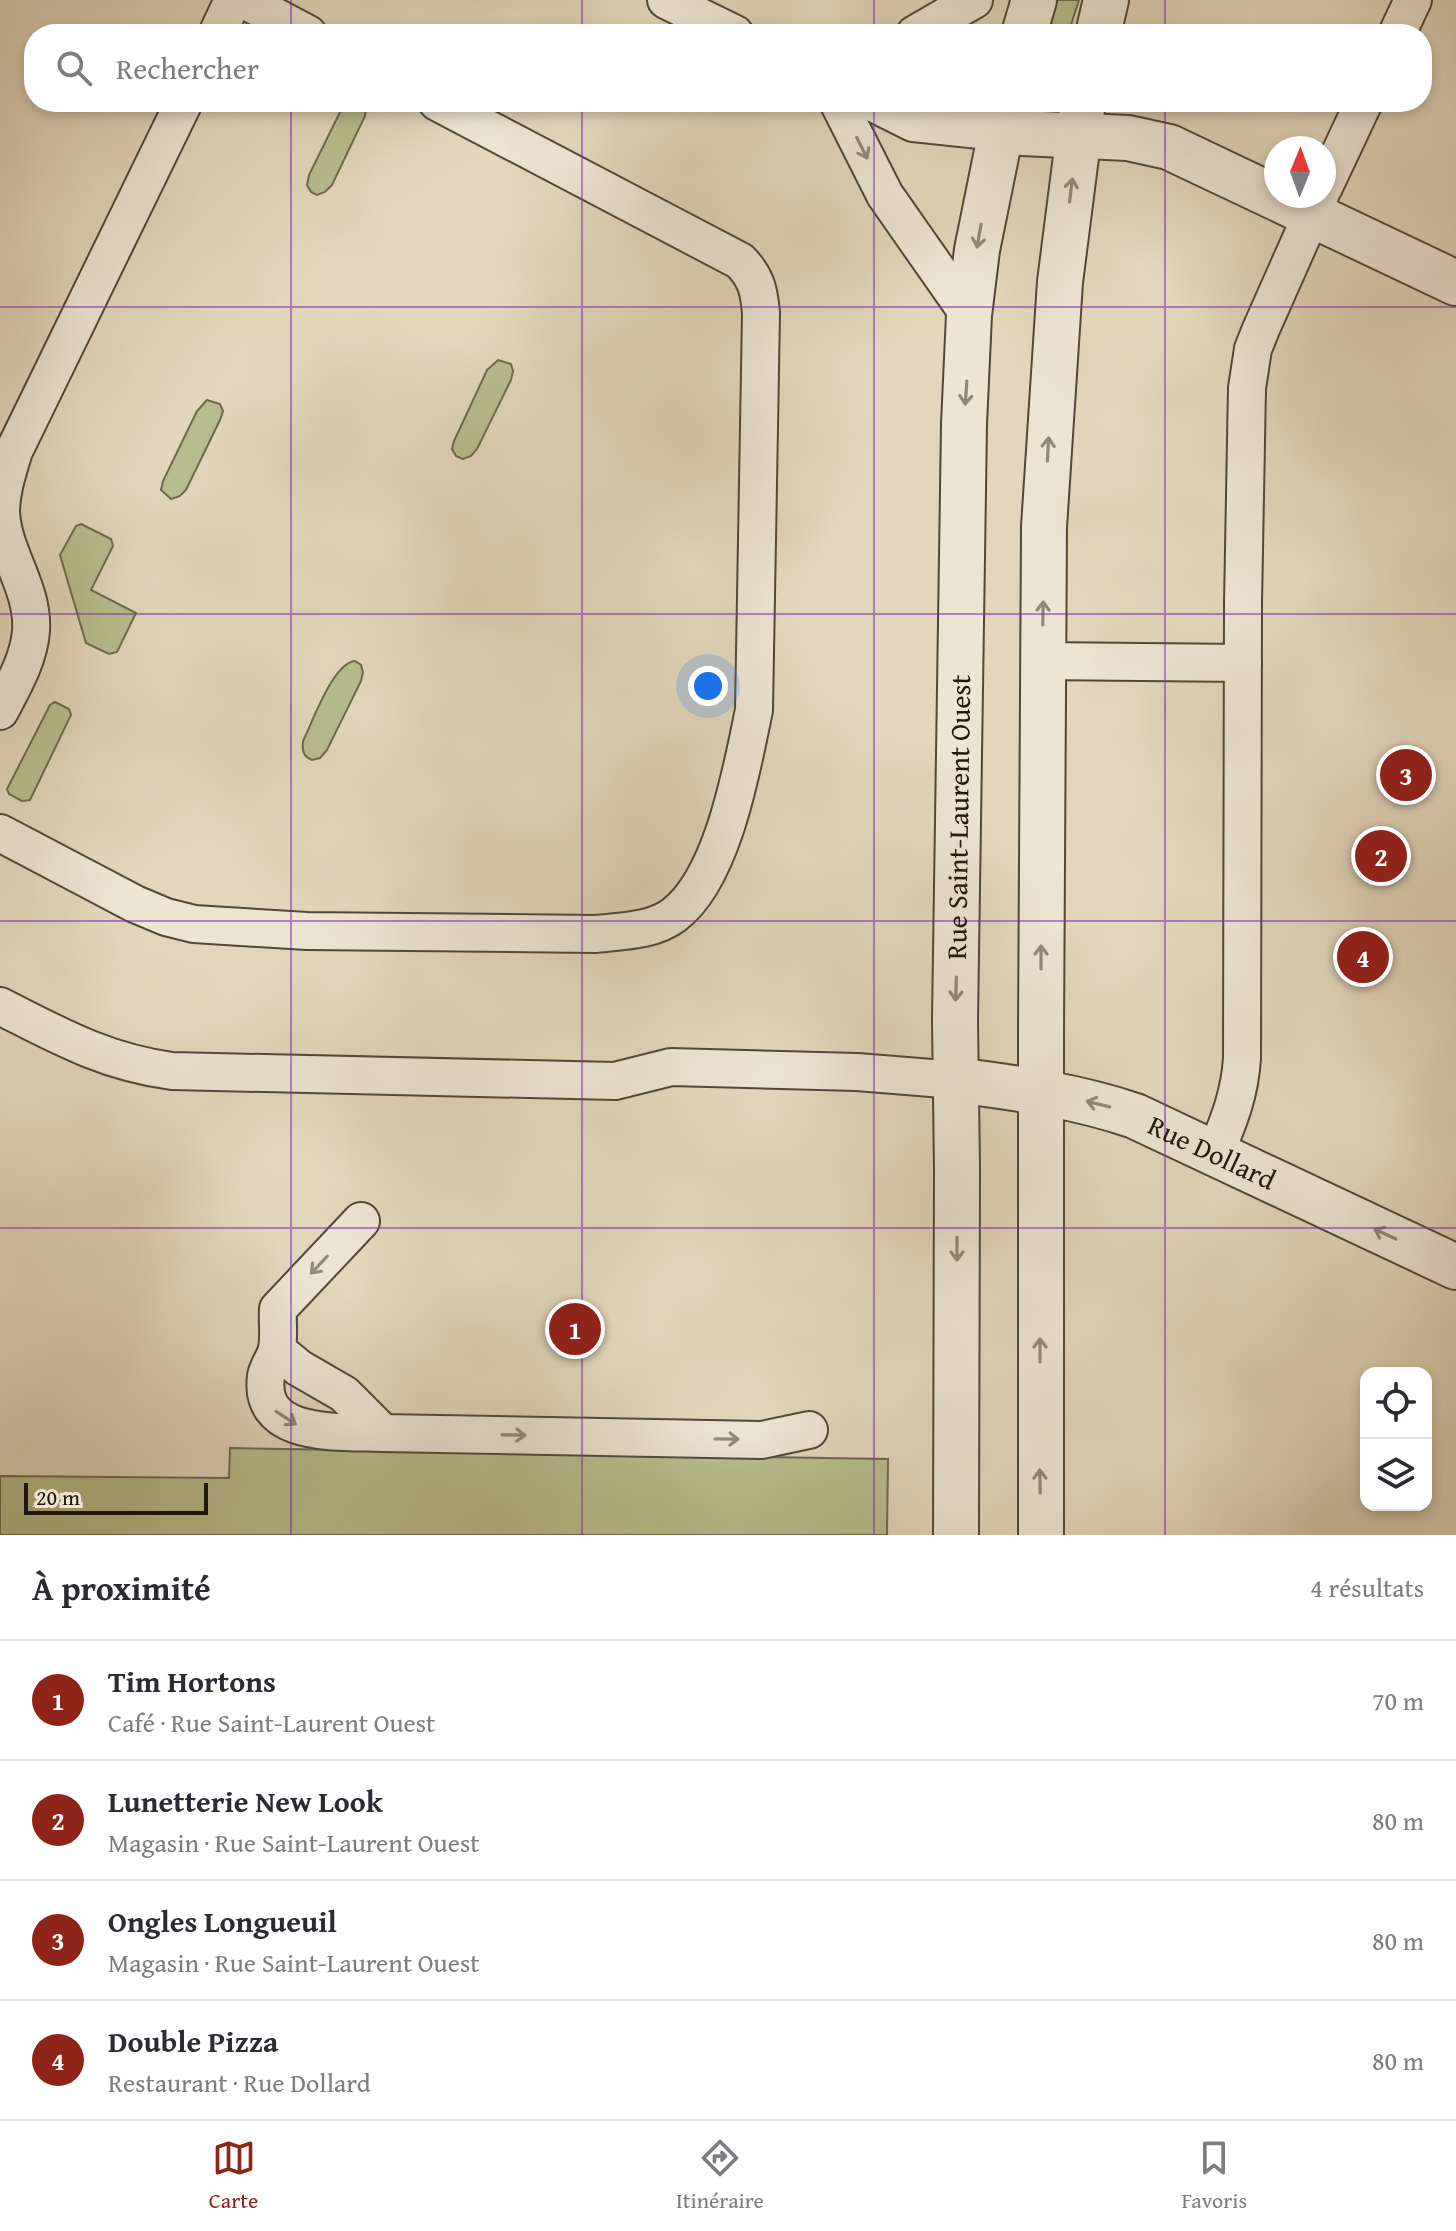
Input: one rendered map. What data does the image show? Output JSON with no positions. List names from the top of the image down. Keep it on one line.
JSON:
{"streets":{"street":["Rue Saint-Laurent Ouest","Rue Dollard"]},"crossings":[["Rue Saint-Laurent Ouest","Rue Dollard"]],"one_way":["Rue Dollard"],"scale_bar":"20 m","north":"top","page":{"search":"Rechercher","pins":["3","2","4","1"],"scale":"20 m","heading":["À proximité","4 résultats"],"list":[{"mark":"1","name":"Tim Hortons","note":"Café · Rue Saint-Laurent Ouest","value":"70 m"},{"mark":"2","name":"Lunetterie New Look","note":"Magasin · Rue Saint-Laurent Ouest","value":"80 m"},{"mark":"3","name":"Ongles Longueuil","note":"Magasin · Rue Saint-Laurent Ouest","value":"80 m"},{"mark":"4","name":"Double Pizza","note":"Restaurant · Rue Dollard","value":"80 m"}],"nav":["Carte","Itinéraire","Favoris"]}}
